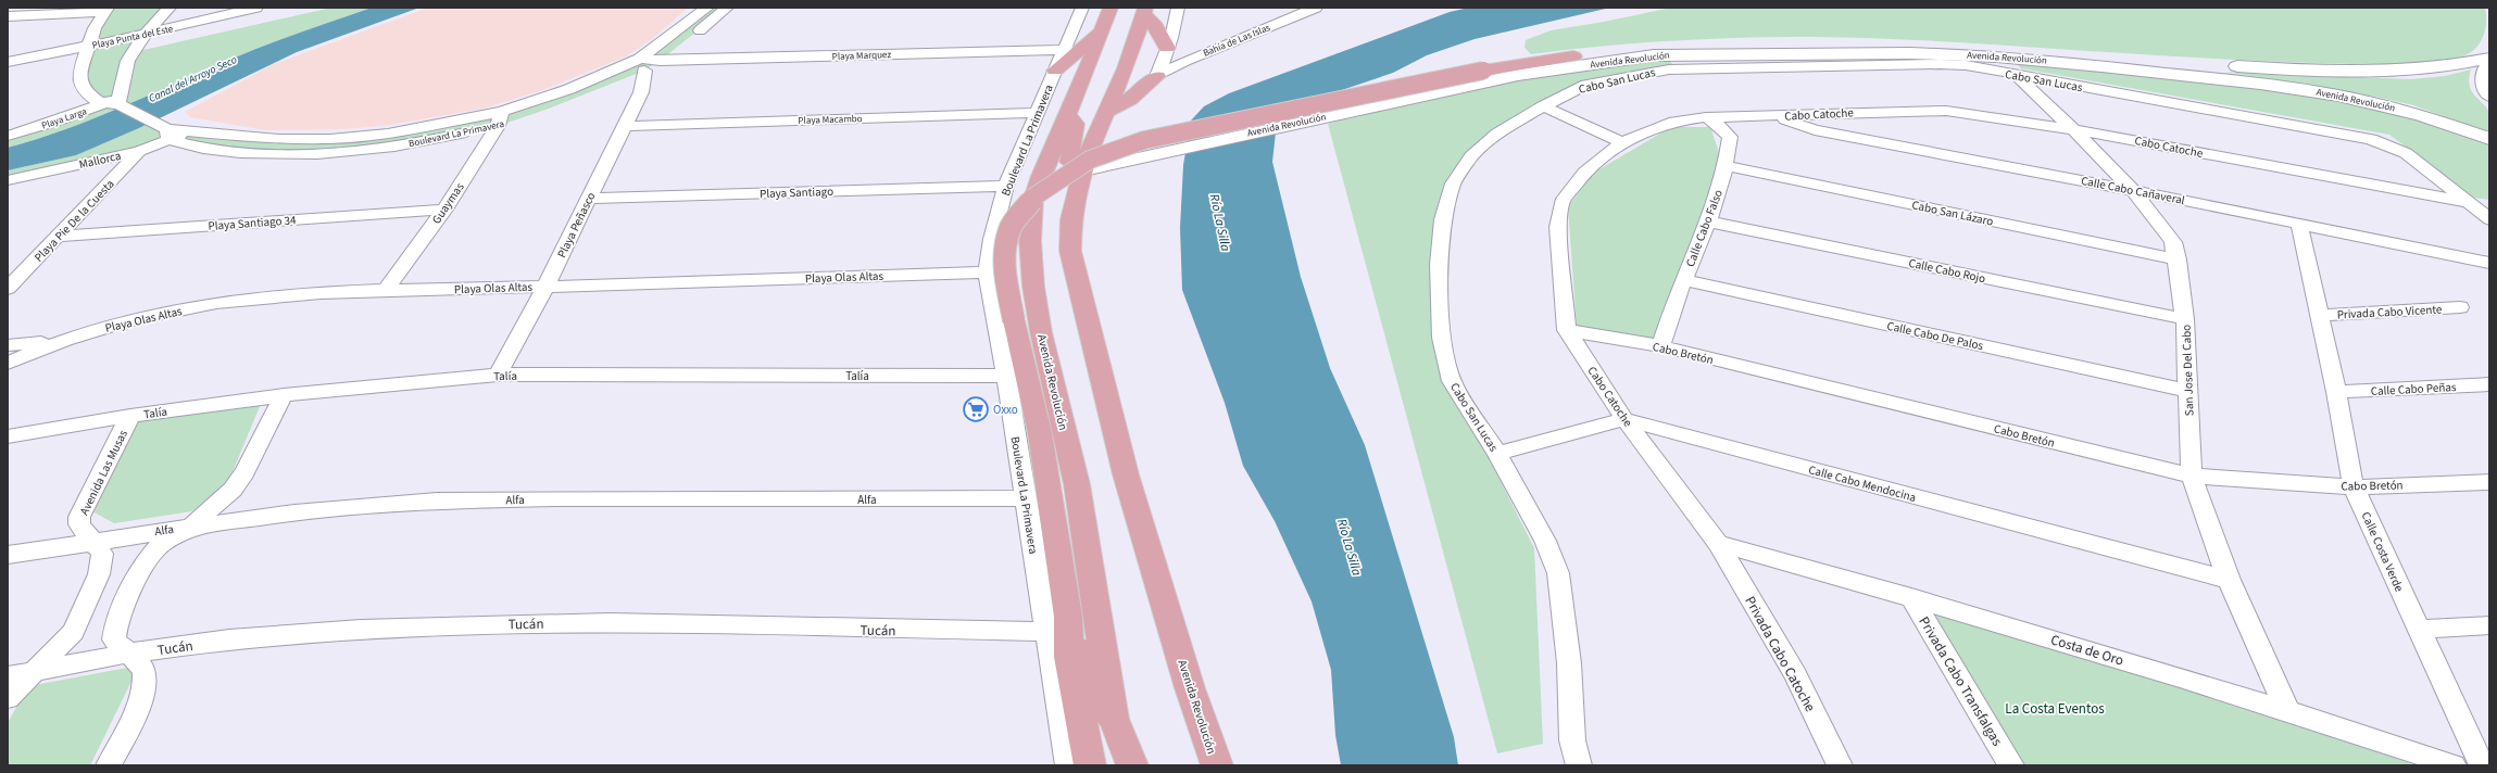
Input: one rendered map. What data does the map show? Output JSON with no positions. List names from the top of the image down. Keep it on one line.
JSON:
{"streets":{"main road":["Avenida Revolución"],"street":["Playa Punta del Este","Bahía de Las Islas","Playa Marquez","Cabo San Lucas","Cabo Catoche","Playa Larga","Playa Macambo","Boulevard La Primavera","Mallorca","Calle Cabo Cañaveral","Playa Santiago","Guaymas","Cabo San Lázaro","Playa Pie De la Cuesta","Playa Santiago 34","Playa Peñasco","Calle Cabo Falso","Calle Cabo Rojo","Playa Olas Altas","Privada Cabo Vicente","Calle Cabo De Palos","Cabo Bretón","San Jose Del Cabo","Talía","Calle Cabo Peñas","Avenida Las Musas","Calle Cabo Mendocina","Alfa","Calle Costa Verde","Tucán","Costa de Oro","Privada Cabo Catoche","Privada Cabo Transfalgas"]},"crossings":[["Playa Punta del Este","Boulevard La Primavera"],["Playa Marquez","Boulevard La Primavera"],["Cabo San Lucas","Cabo Catoche"],["Cabo San Lucas","San Jose Del Cabo"],["Cabo Catoche","Calle Cabo Cañaveral"],["Cabo Catoche","Calle Cabo Falso"],["Cabo Catoche","Cabo Bretón"],["Cabo Catoche","San Jose Del Cabo"],["Cabo Catoche","Calle Cabo Mendocina"],["Cabo Catoche","Costa de Oro"],["Cabo Catoche","Privada Cabo Catoche"],["Playa Larga","Boulevard La Primavera"],["Playa Macambo","Boulevard La Primavera"],["Playa Macambo","Playa Peñasco"],["Boulevard La Primavera","Mallorca"],["Boulevard La Primavera","Playa Santiago"],["Boulevard La Primavera","Guaymas"],["Boulevard La Primavera","Playa Peñasco"],["Boulevard La Primavera","Playa Olas Altas"],["Boulevard La Primavera","Talía"],["Boulevard La Primavera","Alfa"],["Boulevard La Primavera","Tucán"],["Mallorca","Playa Pie De la Cuesta"],["Calle Cabo Cañaveral","San Jose Del Cabo"],["Calle Cabo Cañaveral","Calle Costa Verde"],["Playa Santiago","Playa Peñasco"],["Guaymas","Playa Santiago 34"],["Guaymas","Playa Olas Altas"],["Cabo San Lázaro","Calle Cabo Falso"],["Cabo San Lázaro","San Jose Del Cabo"],["Playa Pie De la Cuesta","Playa Santiago 34"],["Playa Peñasco","Playa Olas Altas"],["Playa Peñasco","Talía"],["Calle Cabo Falso","Calle Cabo Rojo"],["Calle Cabo Falso","Calle Cabo De Palos"],["Calle Cabo Falso","Cabo Bretón"],["Calle Cabo Rojo","San Jose Del Cabo"],["Privada Cabo Vicente","Calle Costa Verde"],["Calle Cabo De Palos","San Jose Del Cabo"],["Cabo Bretón","San Jose Del Cabo"],["Cabo Bretón","Calle Costa Verde"],["San Jose Del Cabo","Calle Cabo Mendocina"],["San Jose Del Cabo","Costa de Oro"],["Talía","Avenida Las Musas"],["Calle Cabo Peñas","Calle Costa Verde"],["Avenida Las Musas","Alfa"],["Avenida Las Musas","Tucán"],["Costa de Oro","Privada Cabo Catoche"],["Costa de Oro","Privada Cabo Transfalgas"]],"water":["Canal del Arroyo Seco","Río La Silla"],"parks":["La Costa Eventos"],"places":{"supermarket":["Oxxo"]}}
